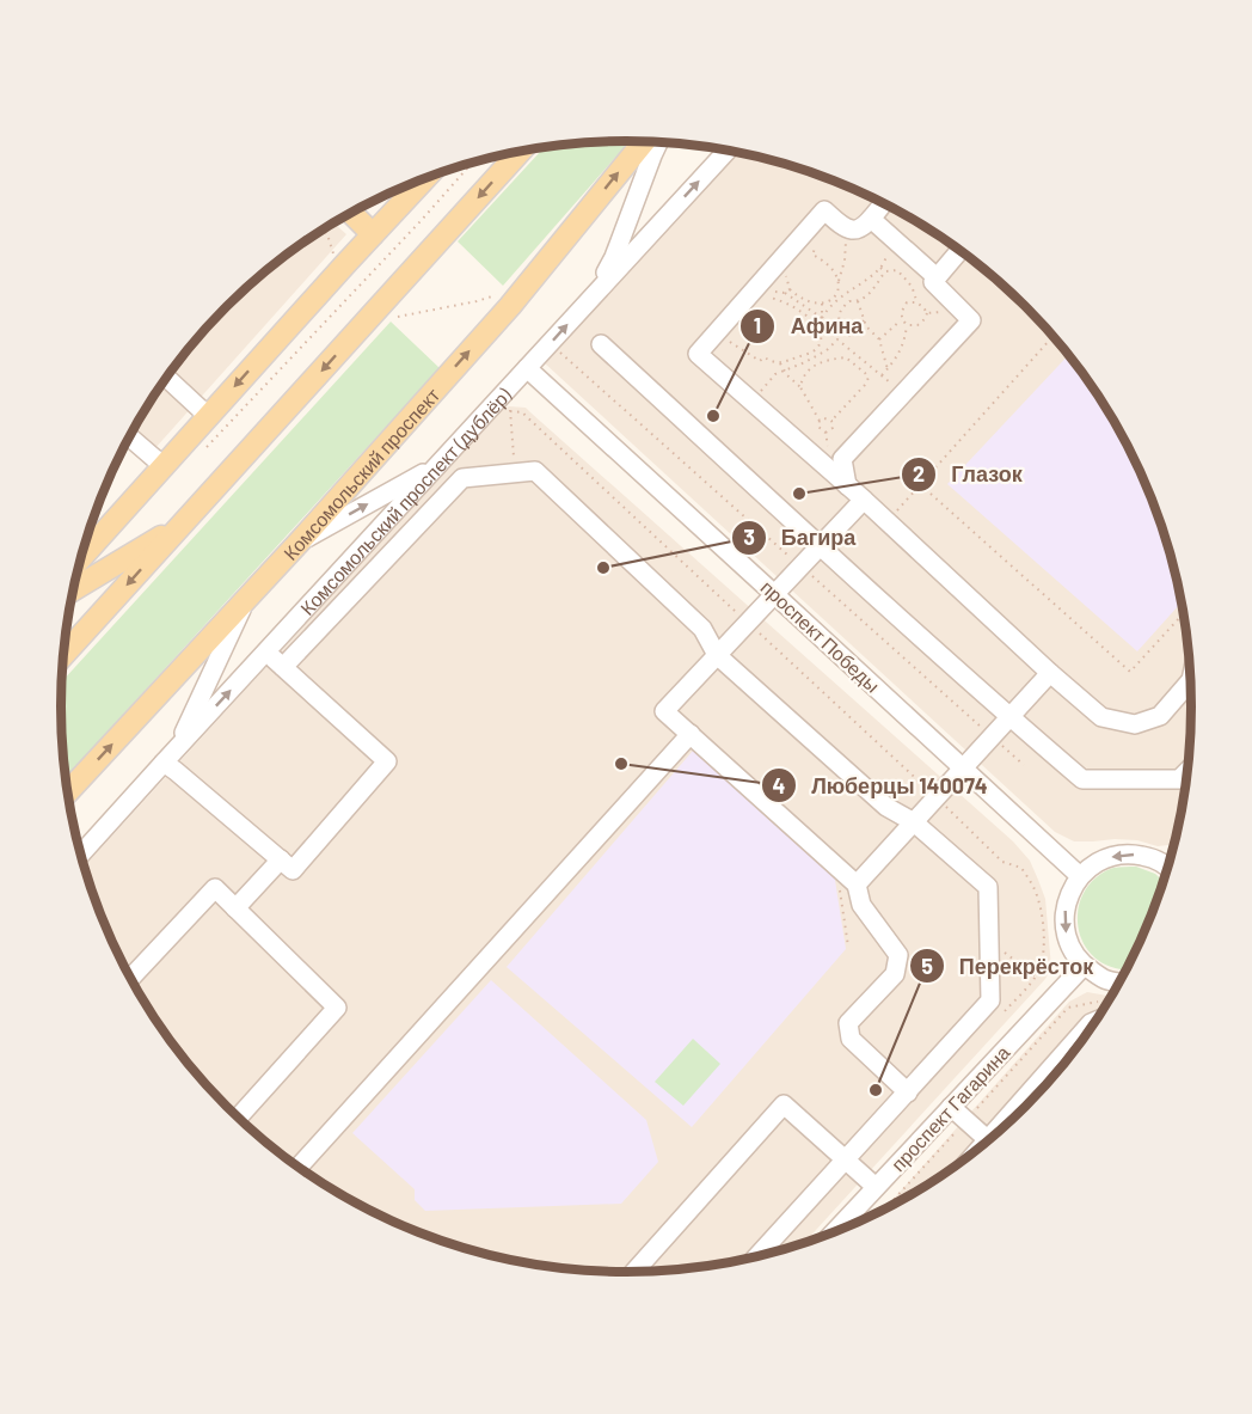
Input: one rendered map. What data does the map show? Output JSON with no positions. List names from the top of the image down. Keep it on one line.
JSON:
{"streets":{"main road":["Комсомольский проспект"],"street":["Комсомольский проспект (дублёр)","проспект Победы","проспект Гагарина"]},"crossings":[["Комсомольский проспект (дублёр)","проспект Победы"]],"places":["Афина","Глазок","Багира","Люберцы 140074","Перекрёсток"]}
